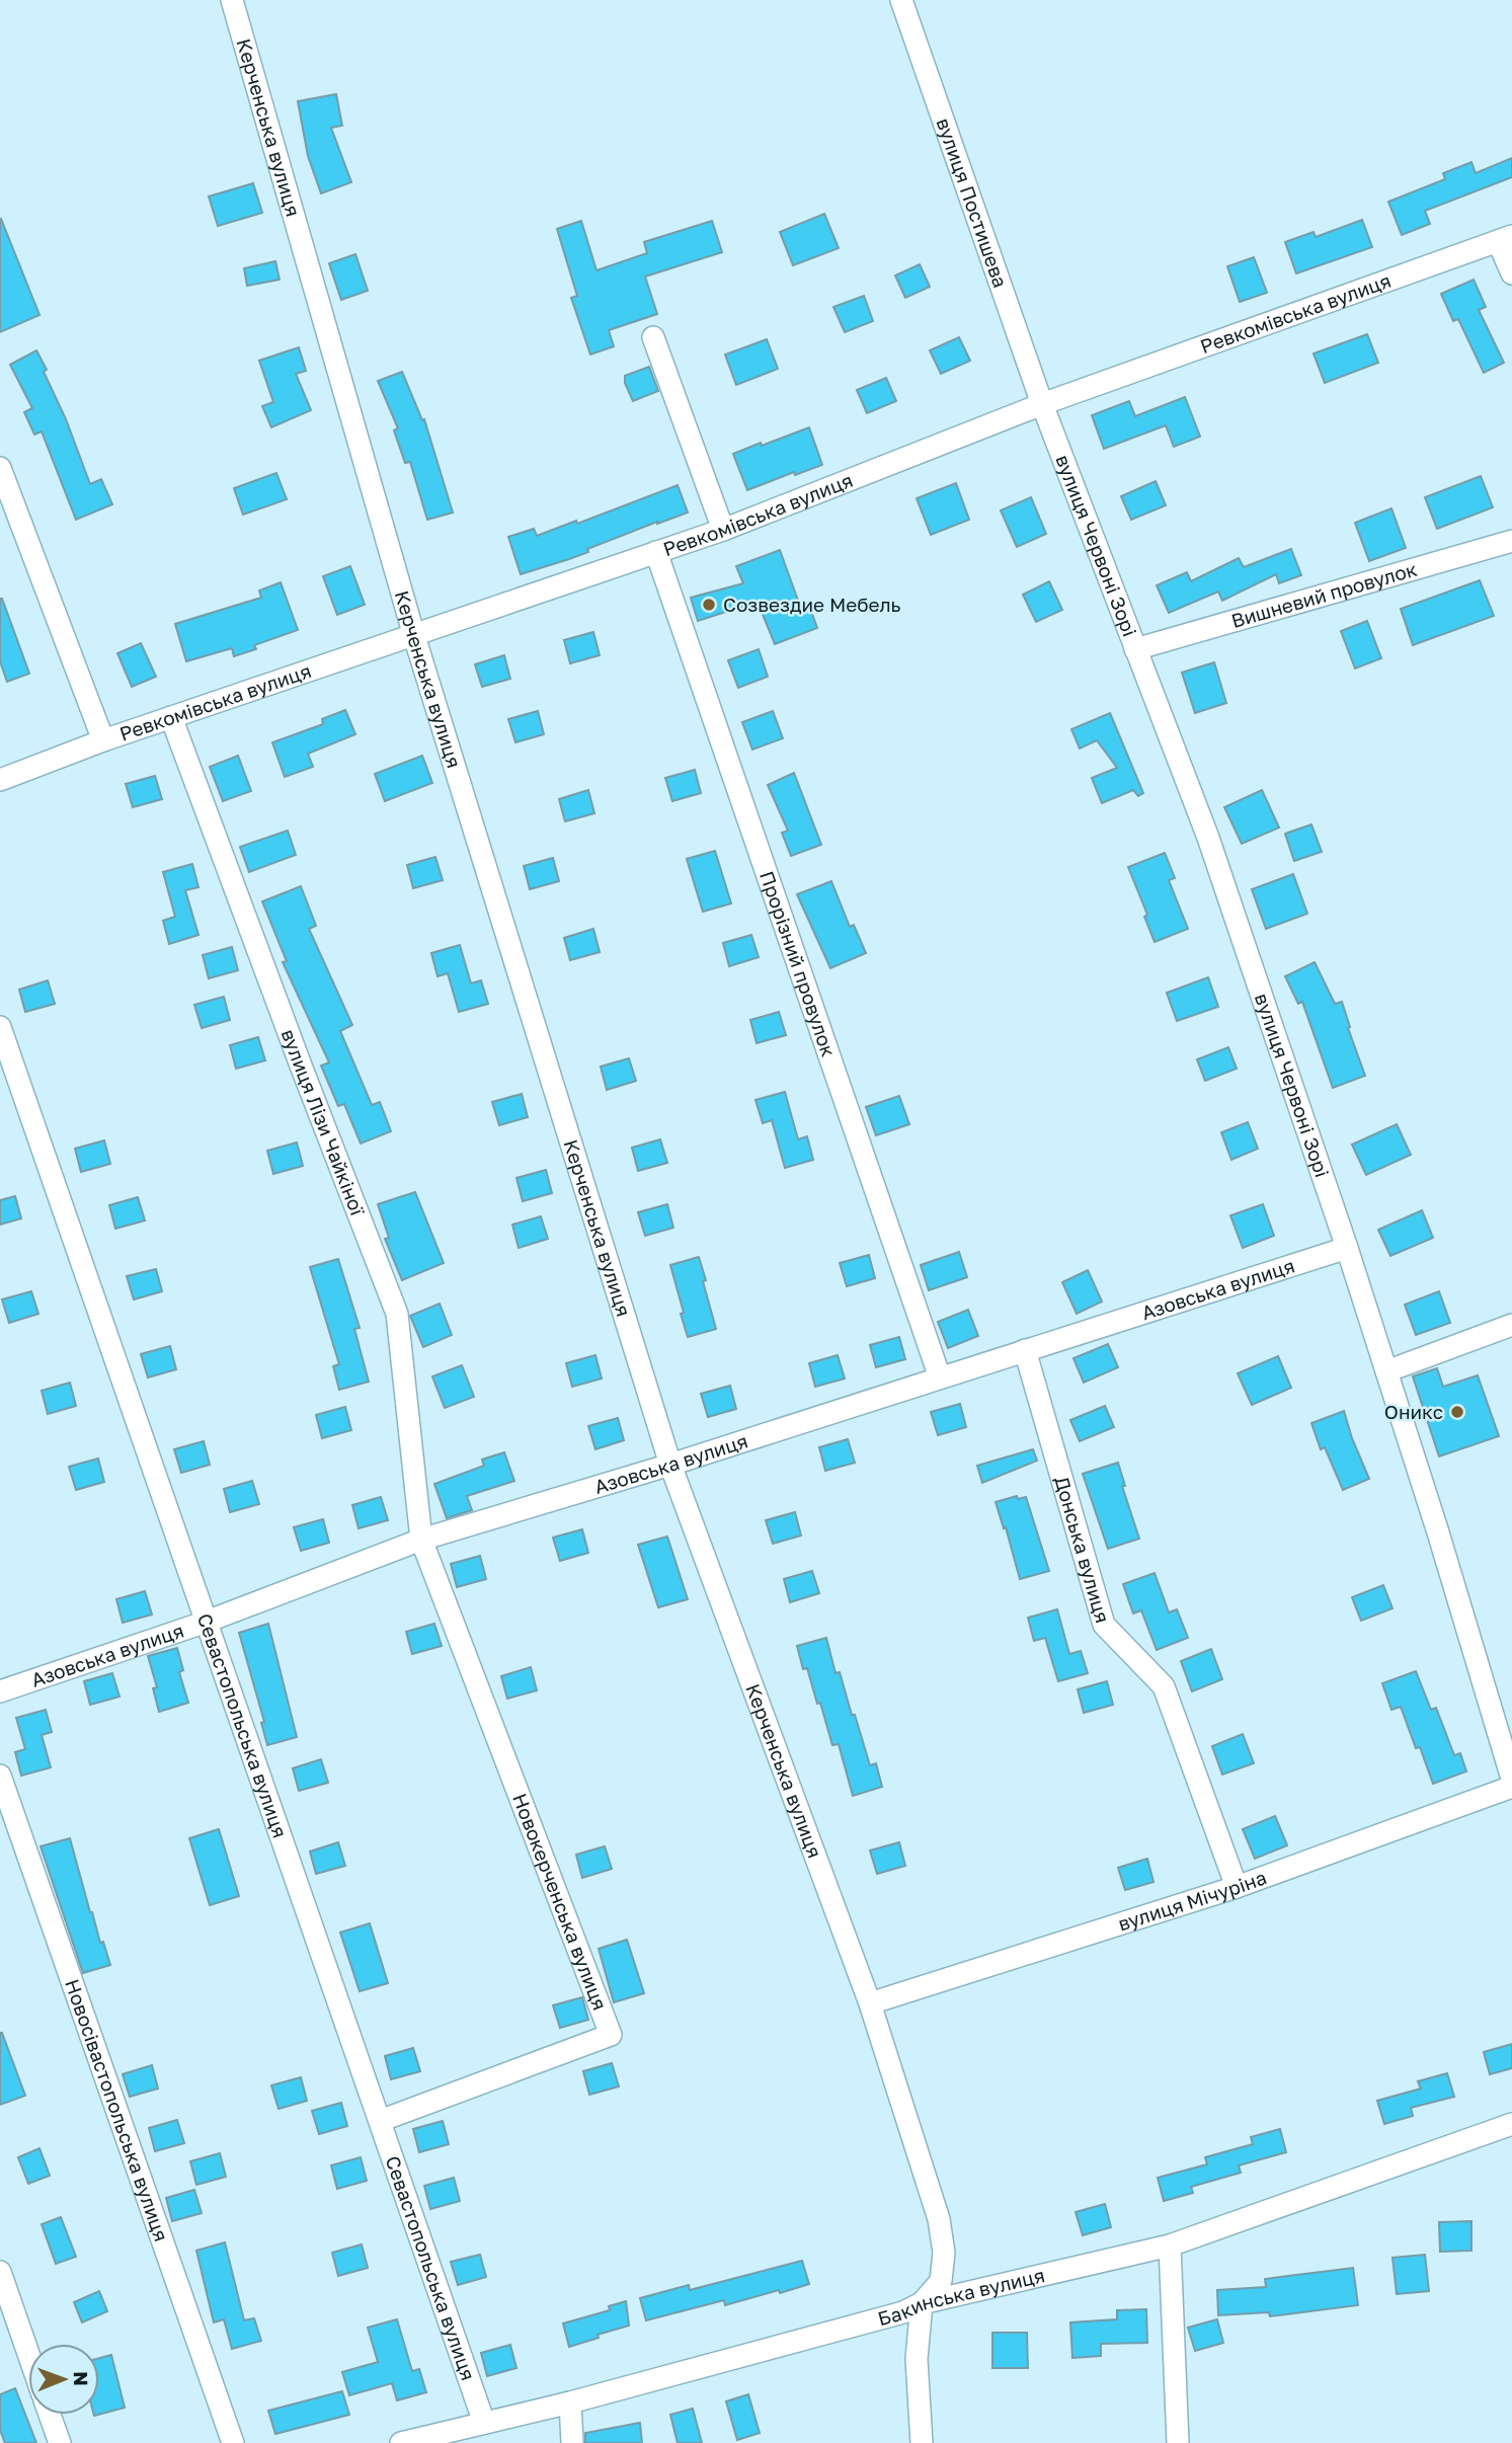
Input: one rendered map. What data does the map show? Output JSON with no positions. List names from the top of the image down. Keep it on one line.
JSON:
{"streets":{"street":["Керченська вулиця","вулиця Постишева","Ревкомівська вулиця","вулиця Червоні Зорі","Вишневий провулок","Прорізний провулок","вулиця Лізи Чайкіної","Азовська вулиця","Донська вулиця","Севастопольська вулиця","вулиця Мічуріна","Новокерченська вулиця","Новосівастопольська вулиця","Бакинська вулиця"]},"crossings":[["Керченська вулиця","Ревкомівська вулиця"],["Керченська вулиця","Азовська вулиця"],["Керченська вулиця","вулиця Мічуріна"],["Керченська вулиця","Бакинська вулиця"],["вулиця Постишева","Ревкомівська вулиця"],["вулиця Постишева","вулиця Червоні Зорі"],["Ревкомівська вулиця","вулиця Червоні Зорі"],["Ревкомівська вулиця","Прорізний провулок"],["Ревкомівська вулиця","вулиця Лізи Чайкіної"],["вулиця Червоні Зорі","Вишневий провулок"],["вулиця Червоні Зорі","Азовська вулиця"],["Прорізний провулок","Азовська вулиця"],["вулиця Лізи Чайкіної","Азовська вулиця"],["вулиця Лізи Чайкіної","Новокерченська вулиця"],["Азовська вулиця","Донська вулиця"],["Азовська вулиця","Севастопольська вулиця"],["Азовська вулиця","Новокерченська вулиця"],["Донська вулиця","вулиця Мічуріна"],["Севастопольська вулиця","Новокерченська вулиця"],["Севастопольська вулиця","Бакинська вулиця"]],"places":["Созвездие Мебель","Оникс"],"north":"right"}
